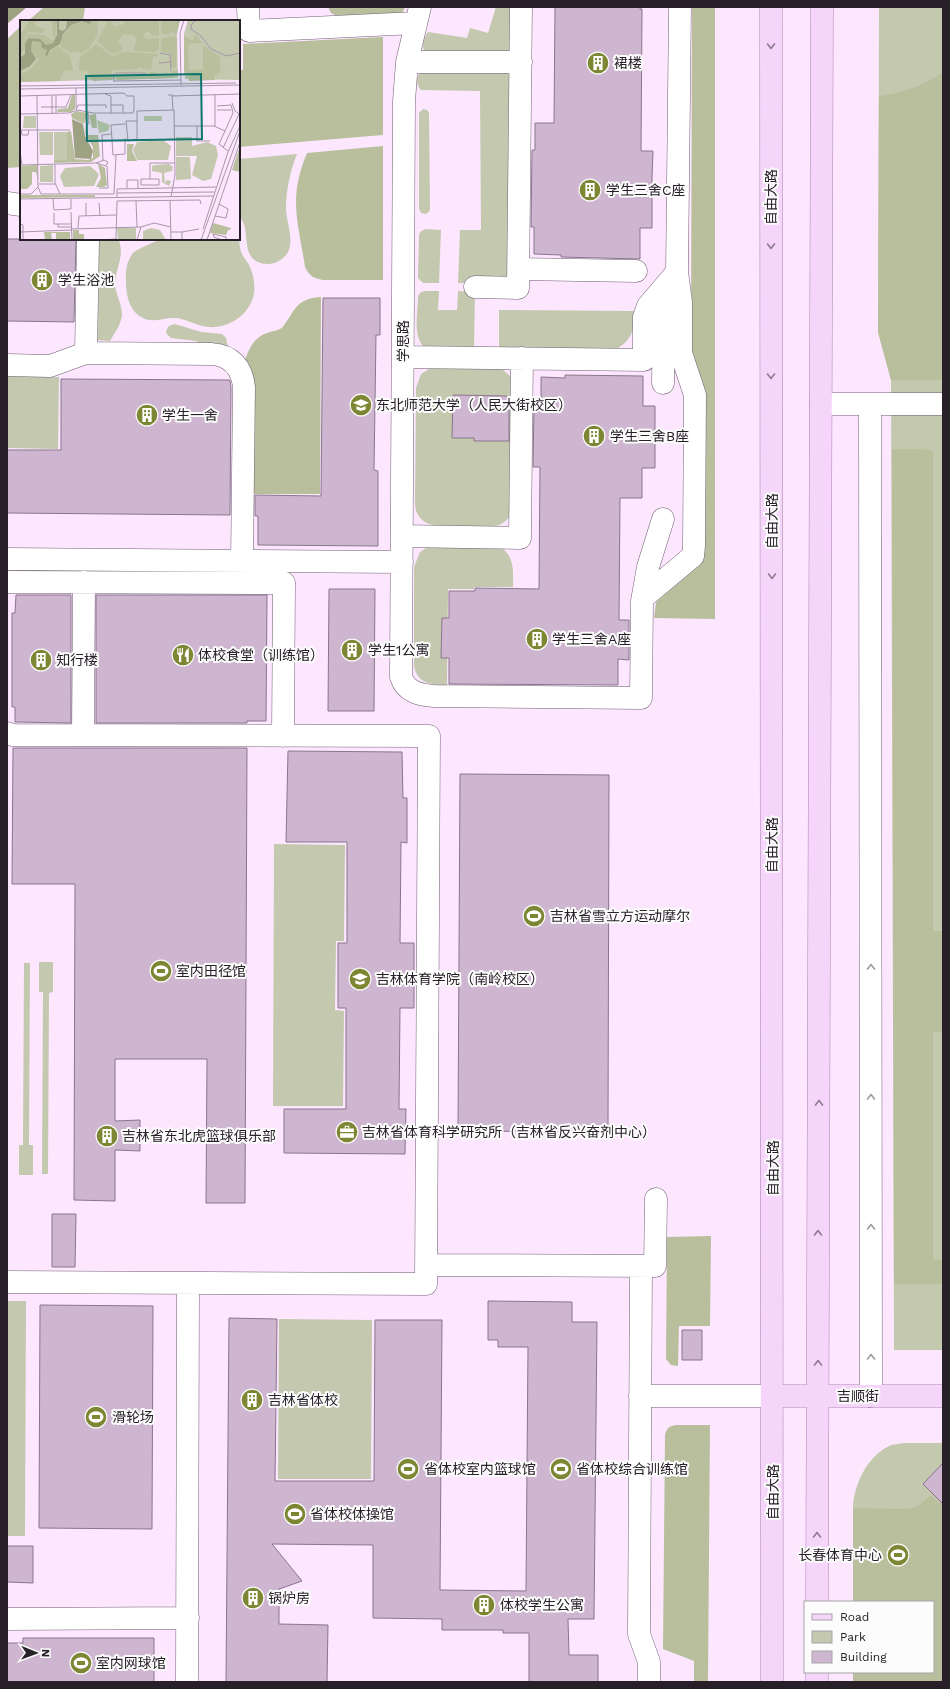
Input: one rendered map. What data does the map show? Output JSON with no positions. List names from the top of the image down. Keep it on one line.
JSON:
{"streets":{"main road":["自由大路","吉顺街"],"street":["学思路"]},"crossings":[["自由大路","吉顺街"]],"places":{"building":["裙楼","学生三舍C座","学生浴池","学生一舍","学生三舍B座","学生三舍A座","学生1公寓","知行楼","吉林省东北虎篮球俱乐部","吉林省体校","锅炉房","体校学生公寓"],"school or university":["东北师范大学（人民大街校区）","吉林体育学院（南岭校区）"],"restaurant":["体校食堂（训练馆）"],"sports":["吉林省雪立方运动摩尔","室内田径馆","滑轮场","省体校室内篮球馆","省体校综合训练馆","省体校体操馆","长春体育中心","室内网球馆"],"office":["吉林省体育科学研究所（吉林省反兴奋剂中心）"]},"legend":["Road","Park","Building"],"north":"right"}
